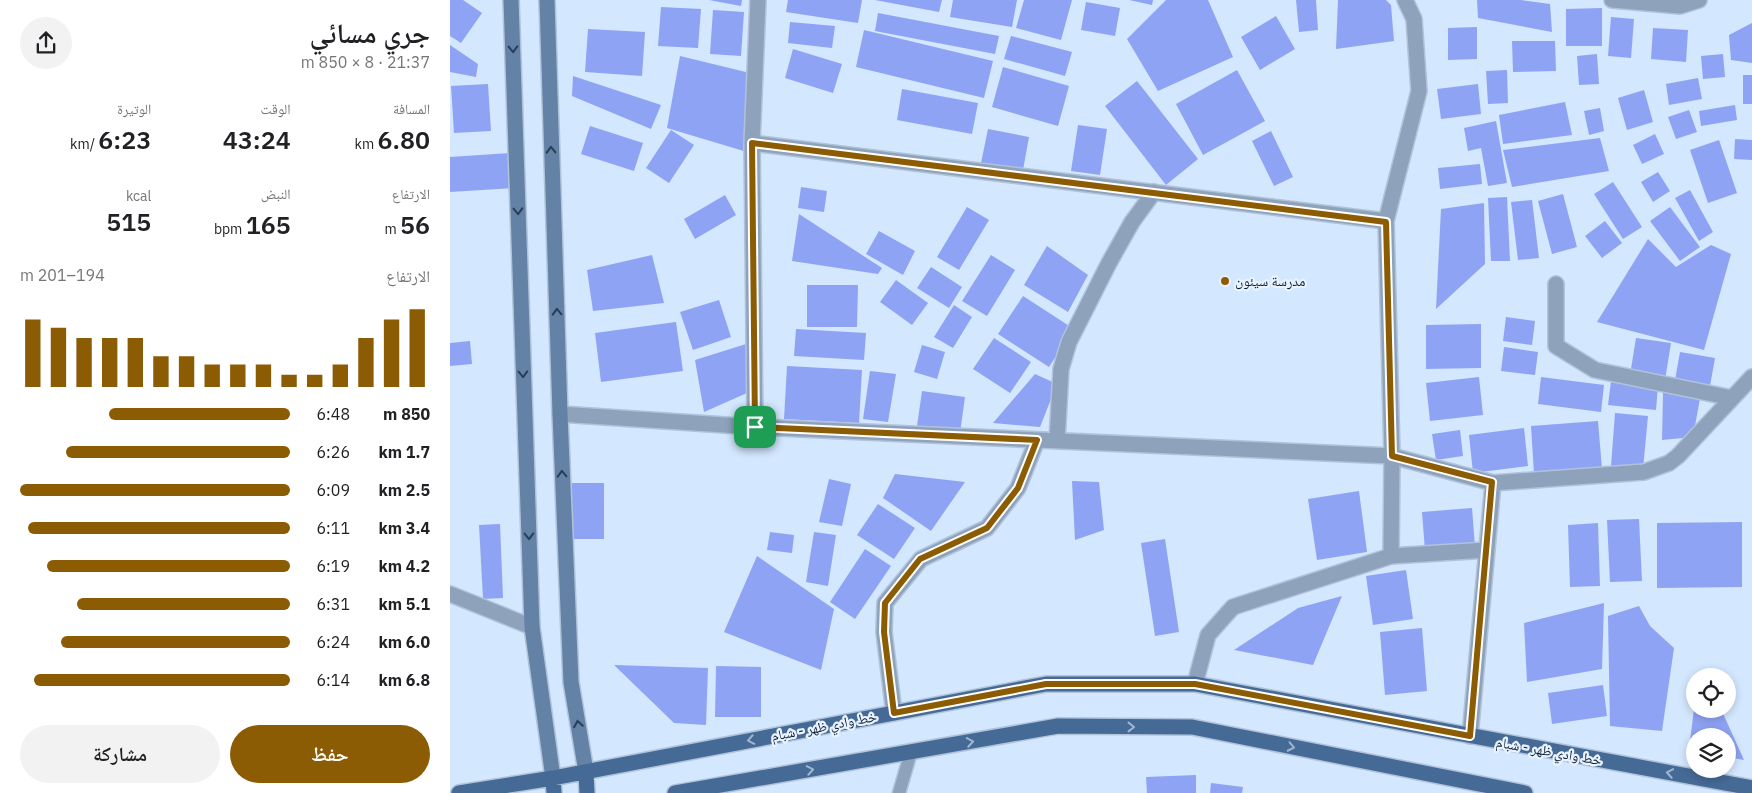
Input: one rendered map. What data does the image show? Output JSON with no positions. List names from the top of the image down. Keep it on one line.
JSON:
{"streets":{"main road":["خط وادي ظهر - شبام"]},"places":["مدرسة سيئون"],"page":{"heading":["جري مسائي","21:37 · 8 × 850 m"],"stats":[["المسافة","6.80 km"],["الوقت","43:24"],["الوتيرة","6:23 /km"],["الارتفاع","56 m"],["النبض","165 bpm"],["kcal","515"]],"chart":["الارتفاع","194–201 m"],"list":[{"name":"850 m","note":"6:48"},{"name":"1.7 km","note":"6:26"},{"name":"2.5 km","note":"6:09"},{"name":"3.4 km","note":"6:11"},{"name":"4.2 km","note":"6:19"},{"name":"5.1 km","note":"6:31"},{"name":"6.0 km","note":"6:24"},{"name":"6.8 km","note":"6:14"}],"buttons":["حفظ","مشاركة"]}}
